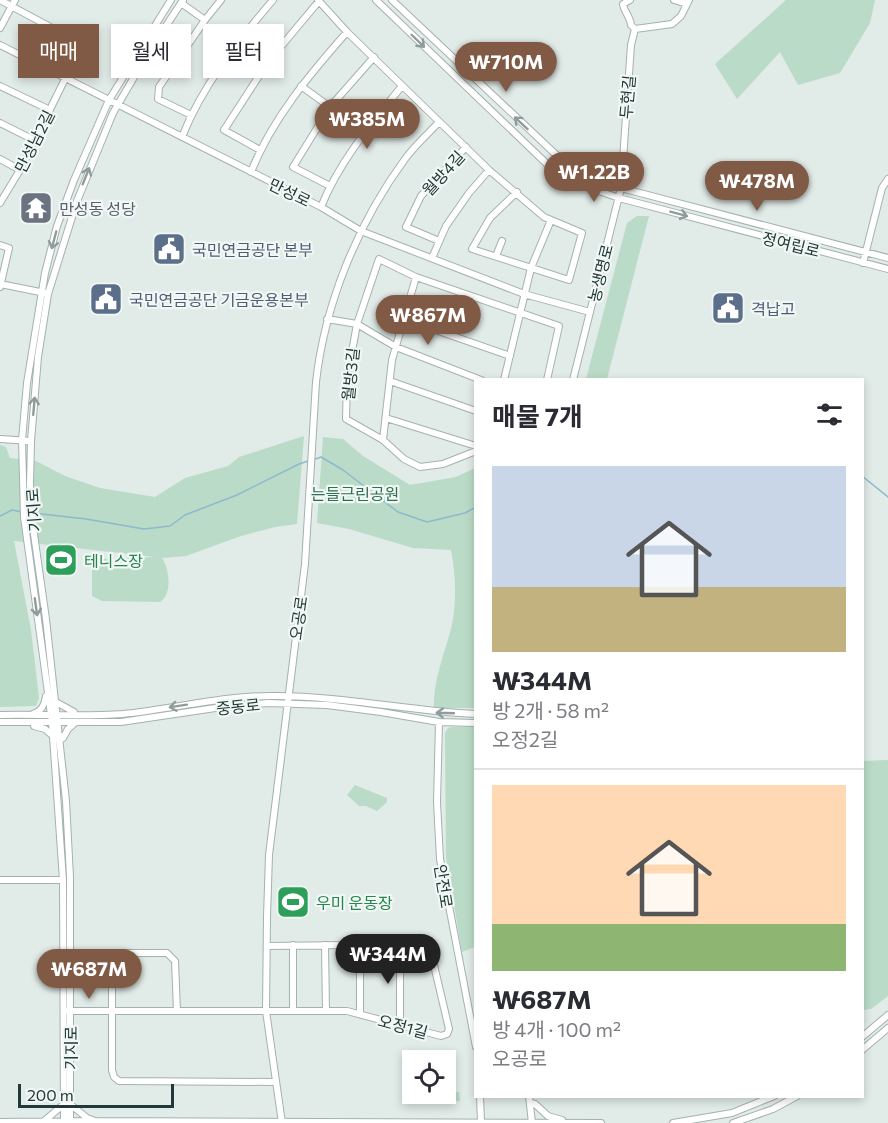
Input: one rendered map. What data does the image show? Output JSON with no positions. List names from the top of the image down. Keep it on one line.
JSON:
{"streets":{"street":["두현길","만성남2길","월방4길","만성로","정여립로","농생명로","월방3길","기지로","오공로","중동로","안전로","오정1길"]},"crossings":[["두현길","농생명로"],["월방4길","만성로"],["만성로","농생명로"],["만성로","기지로"],["만성로","오공로"],["정여립로","농생명로"],["월방3길","오공로"],["기지로","중동로"],["오공로","중동로"],["오공로","오정1길"],["중동로","안전로"]],"parks":["는들근린공원"],"places":{"temple":["만성동 성당"],"public building":["국민연금공단 본부","국민연금공단 기금운용본부","격납고"],"sports":["테니스장","우미 운동장"]},"scale_bar":"200 m","page":{"chip":["매매","월세","필터"],"price":["₩710M","₩385M","₩1.22B","₩478M","₩867M","₩344M","₩687M"],"heading":"매물 7개","list":[{"name":"₩344M","note":"방 2개 · 58 m² · 오정2길"},{"name":"₩687M","note":"방 4개 · 100 m² · 오공로"}],"scale":"200 m"}}
